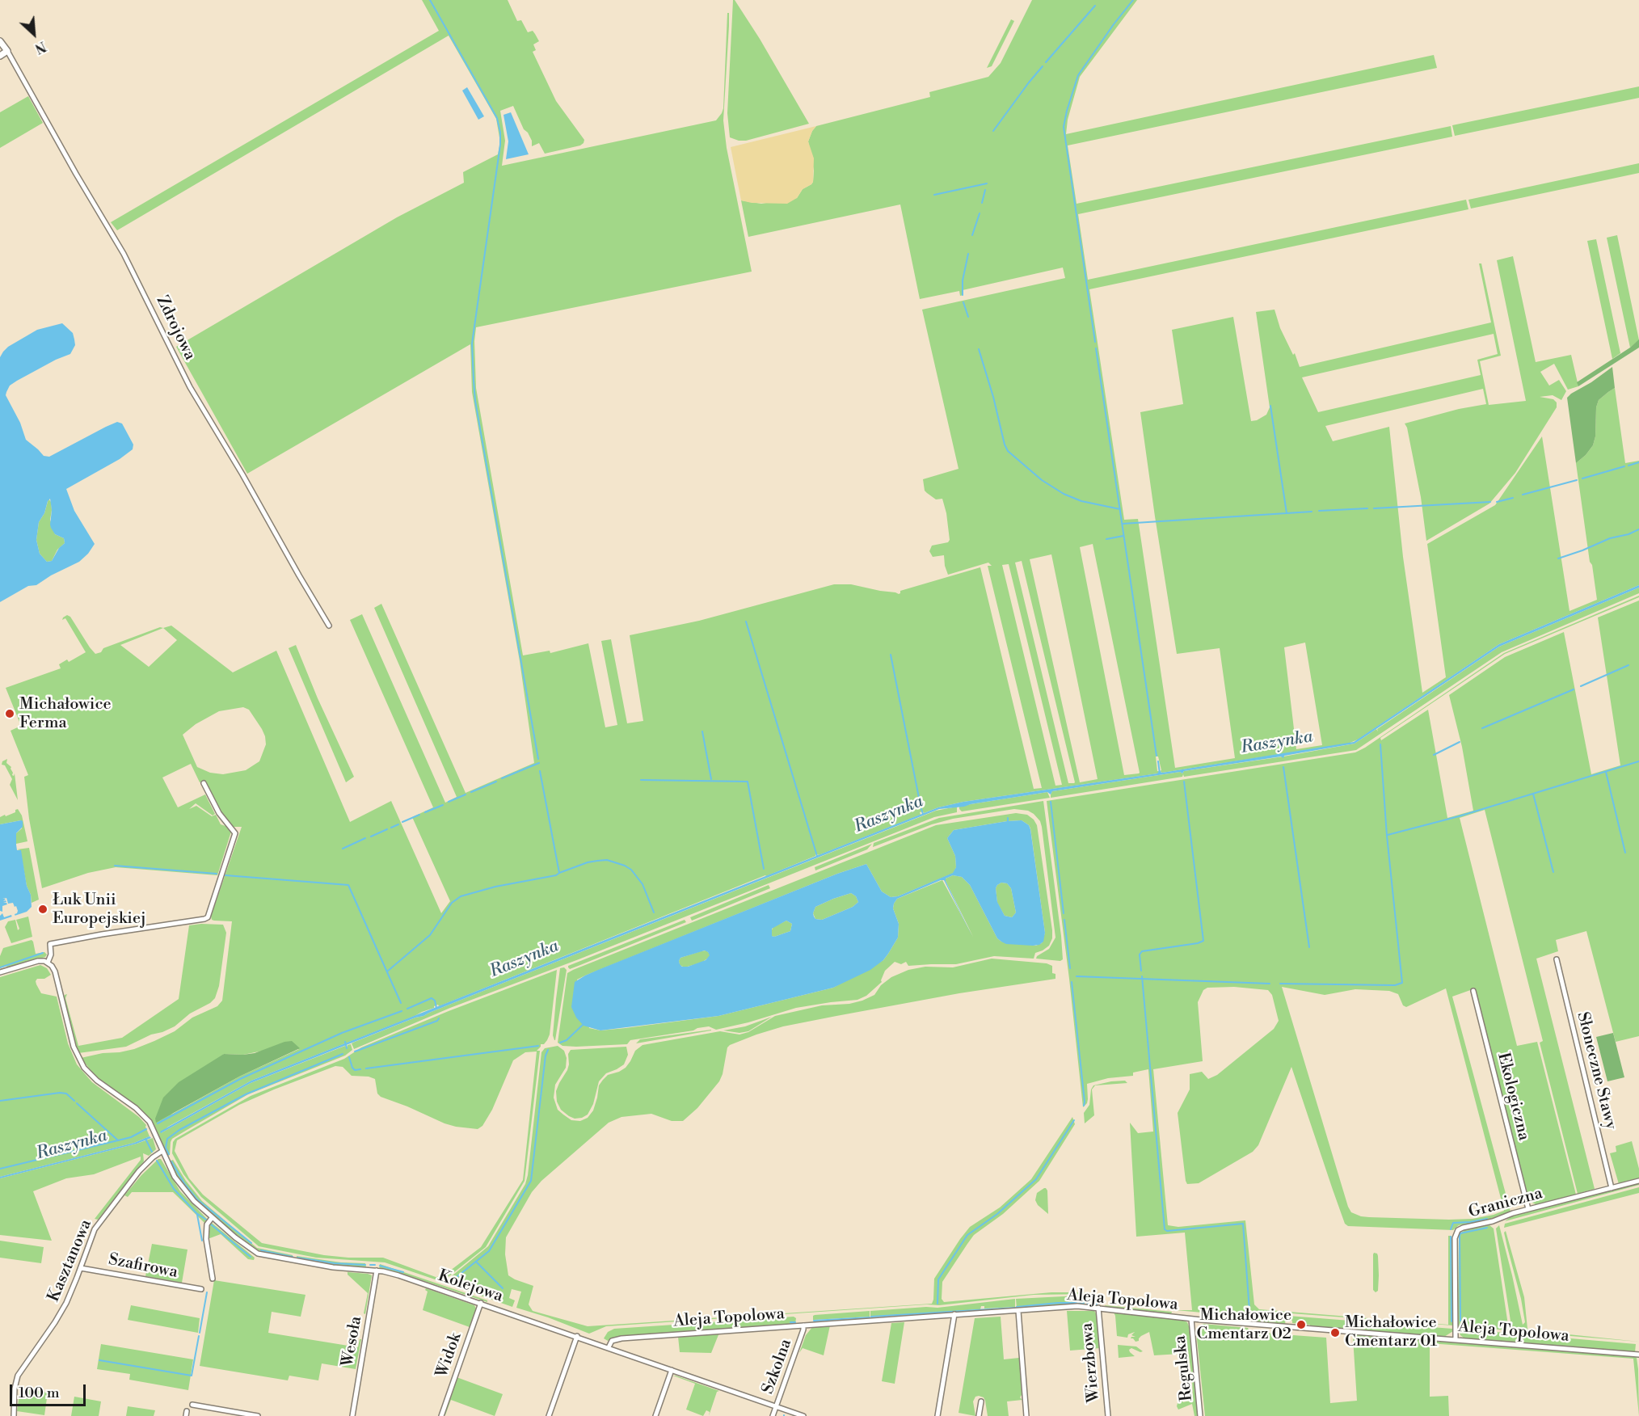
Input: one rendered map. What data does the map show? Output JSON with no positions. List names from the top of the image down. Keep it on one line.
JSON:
{"streets":{"street":["Zdrojowa","Słoneczne Stawy","Ekologiczna","Graniczna","Kasztanowa","Szafirowa","Kolejowa","Aleja Topolowa","Wesoła","Widok","Wierzbowa","Szkolna","Regulska"]},"crossings":[["Słoneczne Stawy","Graniczna"],["Ekologiczna","Graniczna"],["Graniczna","Aleja Topolowa"],["Kasztanowa","Szafirowa"],["Kasztanowa","Kolejowa"],["Kolejowa","Aleja Topolowa"],["Kolejowa","Wesoła"],["Kolejowa","Widok"],["Kolejowa","Szkolna"],["Aleja Topolowa","Wierzbowa"],["Aleja Topolowa","Szkolna"],["Aleja Topolowa","Regulska"]],"water":["Raszynka"],"places":["Michałowice Ferma","Łuk Unii Europejskiej","Michałowice Cmentarz 02","Michałowice Cmentarz 01"],"scale_bar":"100 m","north":"bottom right"}
